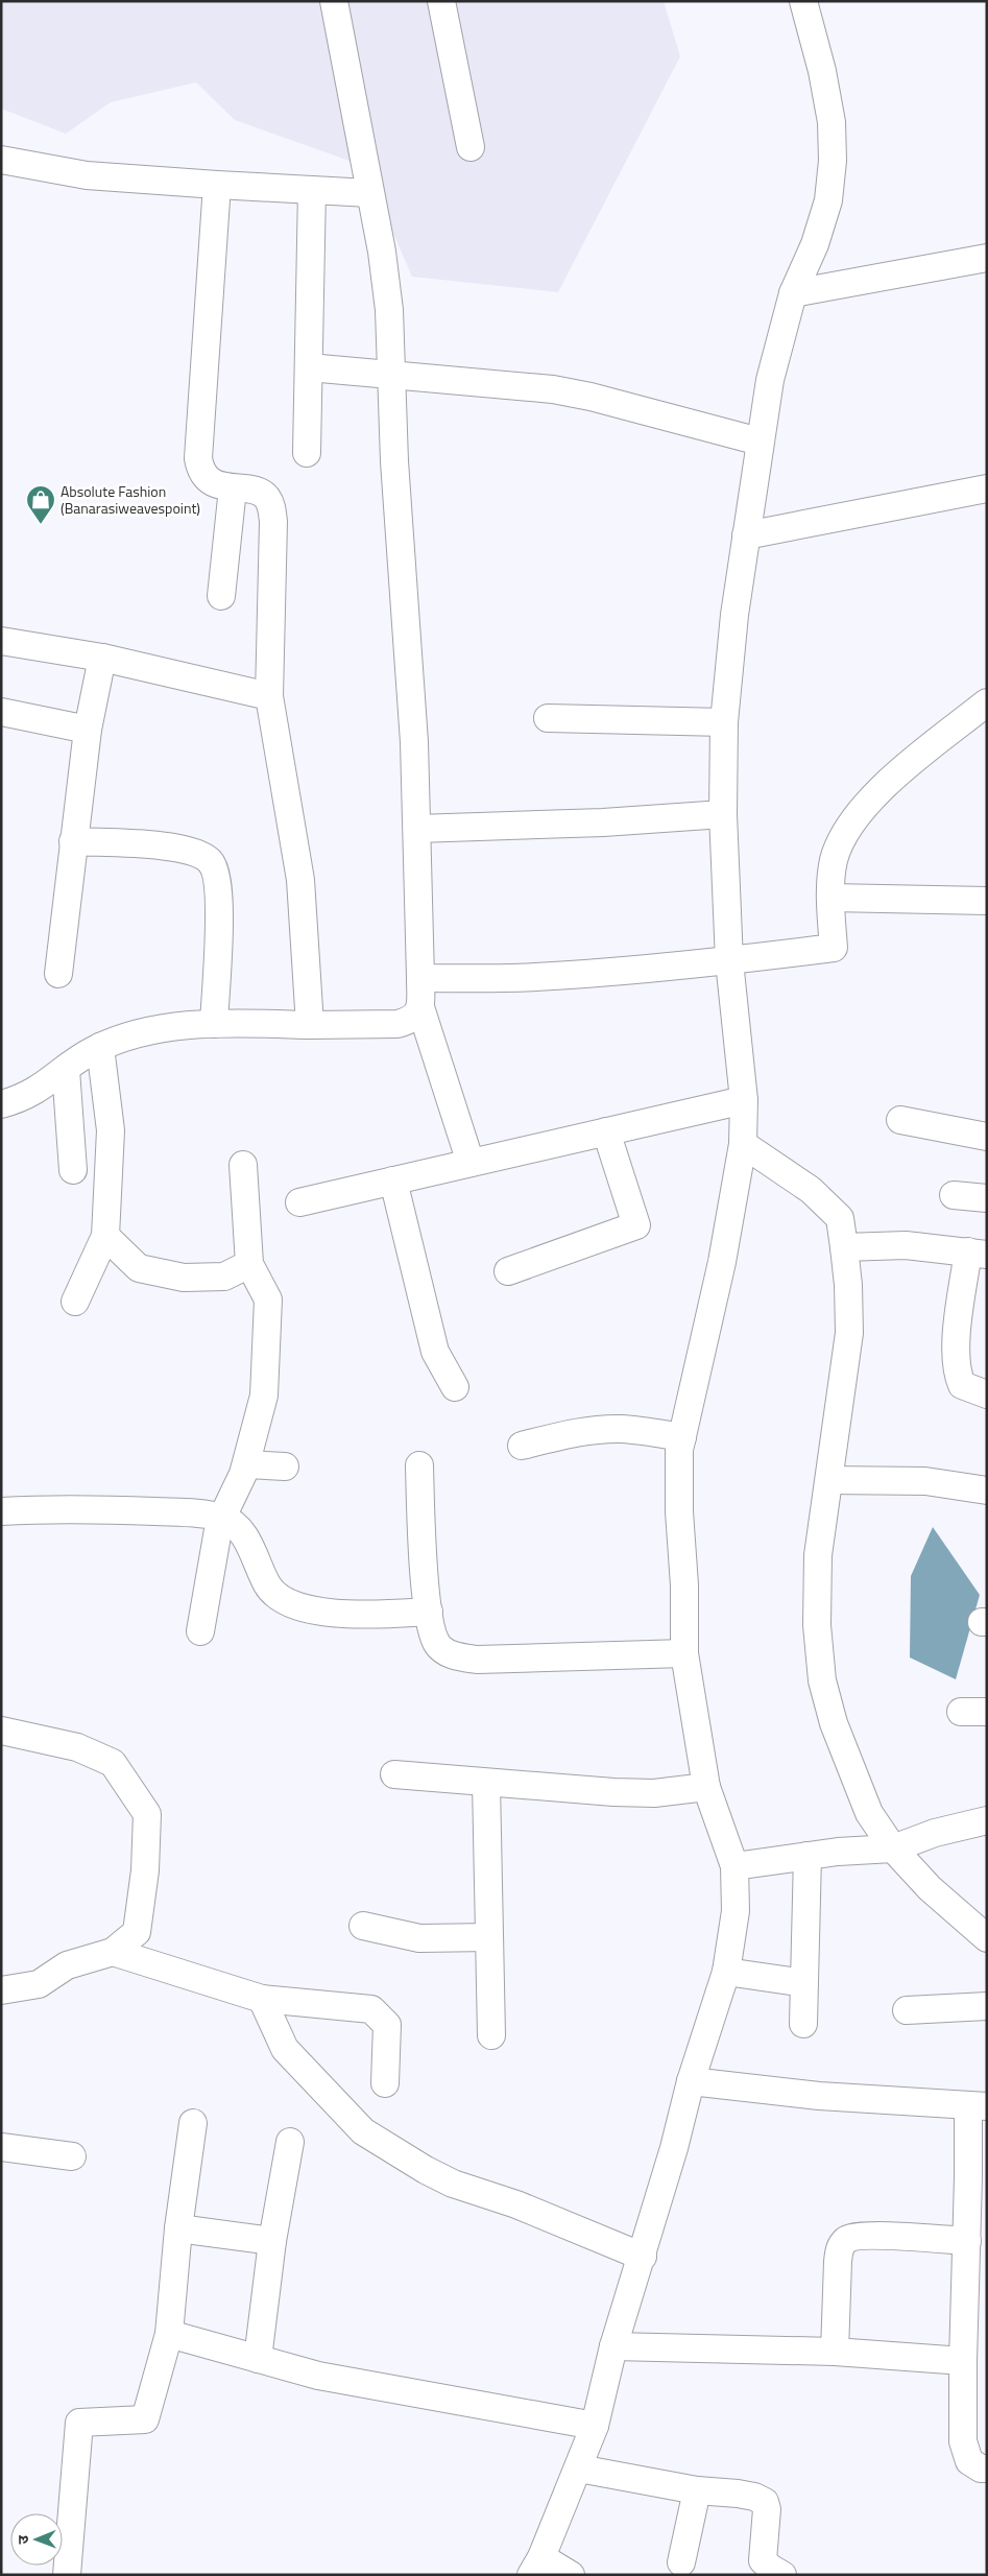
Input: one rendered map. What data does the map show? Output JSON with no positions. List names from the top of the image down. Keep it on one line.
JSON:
{"places":{"shop":["Absolute Fashion (Banarasiweavespoint)"]},"north":"left"}
